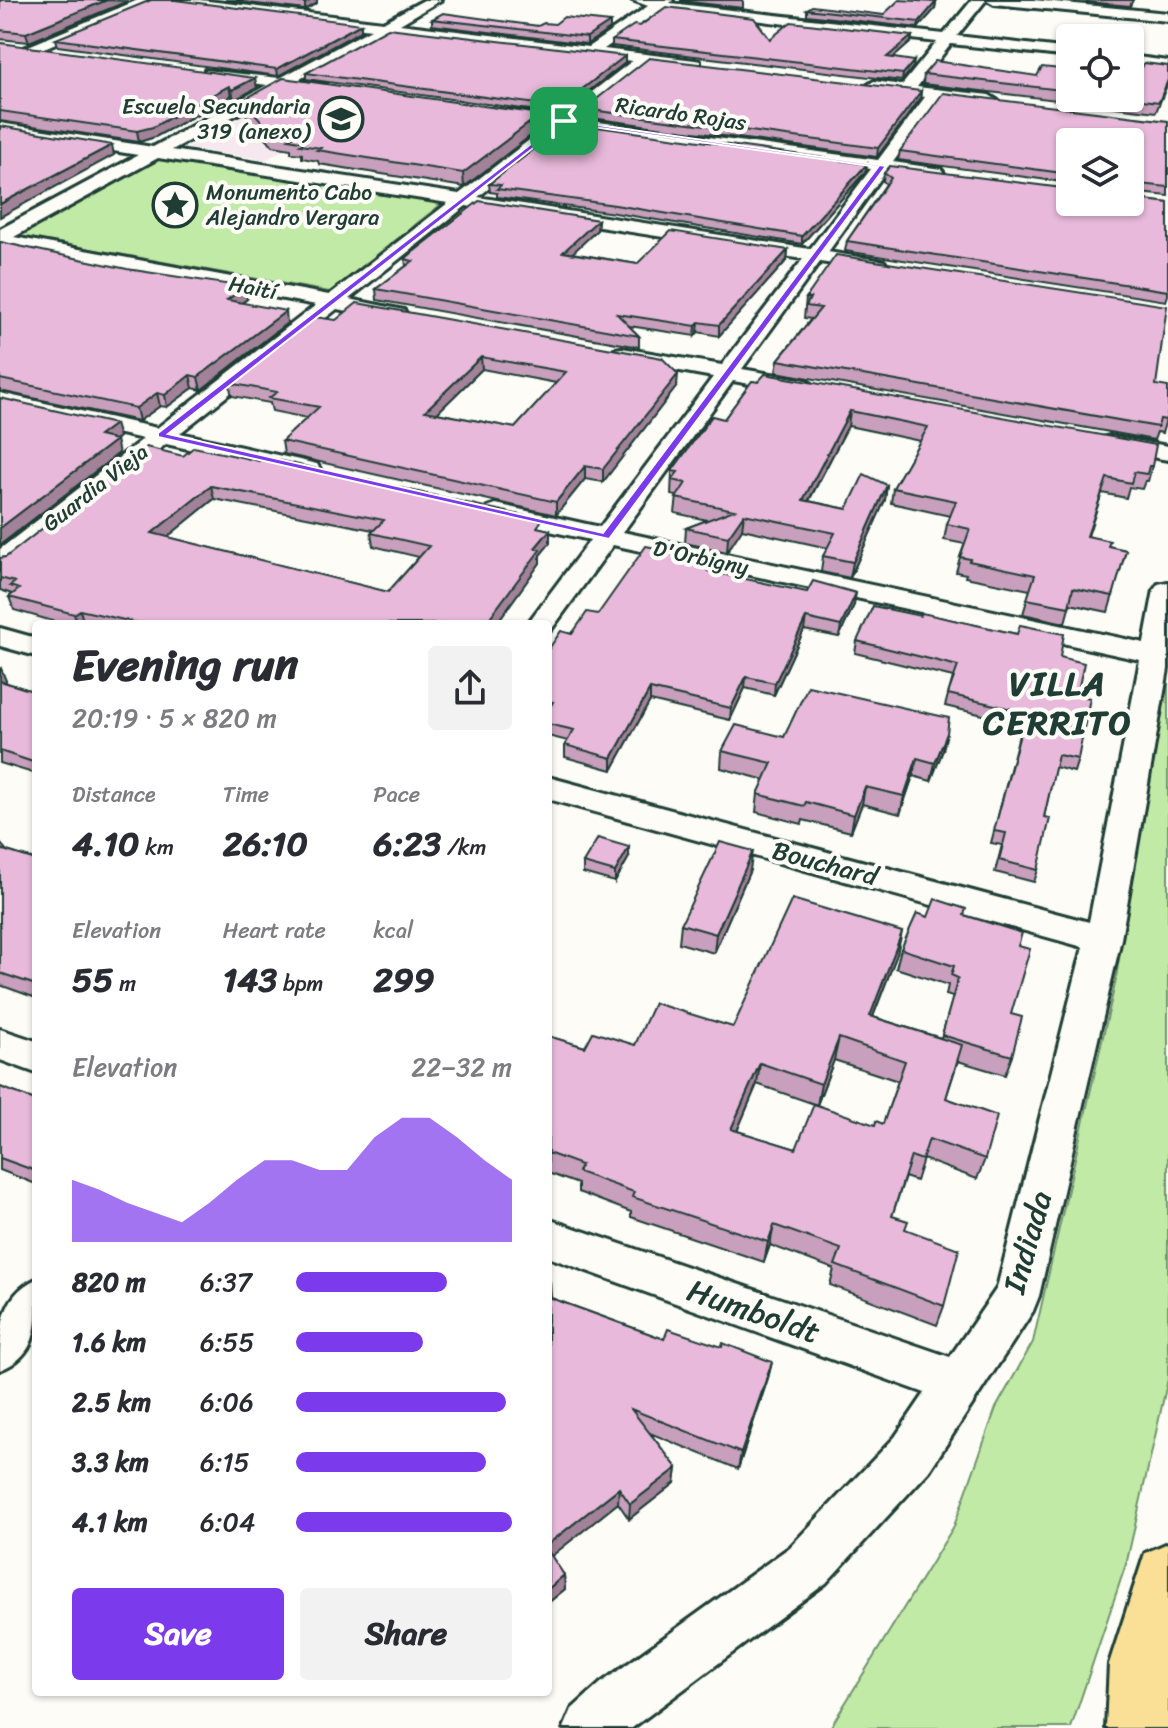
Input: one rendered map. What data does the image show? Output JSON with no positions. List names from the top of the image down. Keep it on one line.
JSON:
{"streets":{"street":["Ricardo Rojas","Haití","Guardia Vieja","D'Orbigny","Bouchard","Indiada","Humboldt"]},"crossings":[["Ricardo Rojas","Guardia Vieja"],["Haití","Guardia Vieja"],["D'Orbigny","Indiada"],["Bouchard","Indiada"],["Indiada","Humboldt"]],"districts":["VILLA CERRITO"],"places":{"school or university":["Escuela Secundaria 319 (anexo)"],"place":["Monumento Cabo Alejandro Vergara"]},"page":{"heading":["Evening run","20:19 · 5 × 820 m"],"stats":[["Distance","4.10 km"],["Time","26:10"],["Pace","6:23 /km"],["Elevation","55 m"],["Heart rate","143 bpm"],["kcal","299"]],"chart":["Elevation","22–32 m"],"list":[{"name":"820 m","note":"6:37"},{"name":"1.6 km","note":"6:55"},{"name":"2.5 km","note":"6:06"},{"name":"3.3 km","note":"6:15"},{"name":"4.1 km","note":"6:04"}],"buttons":["Save","Share"]}}
